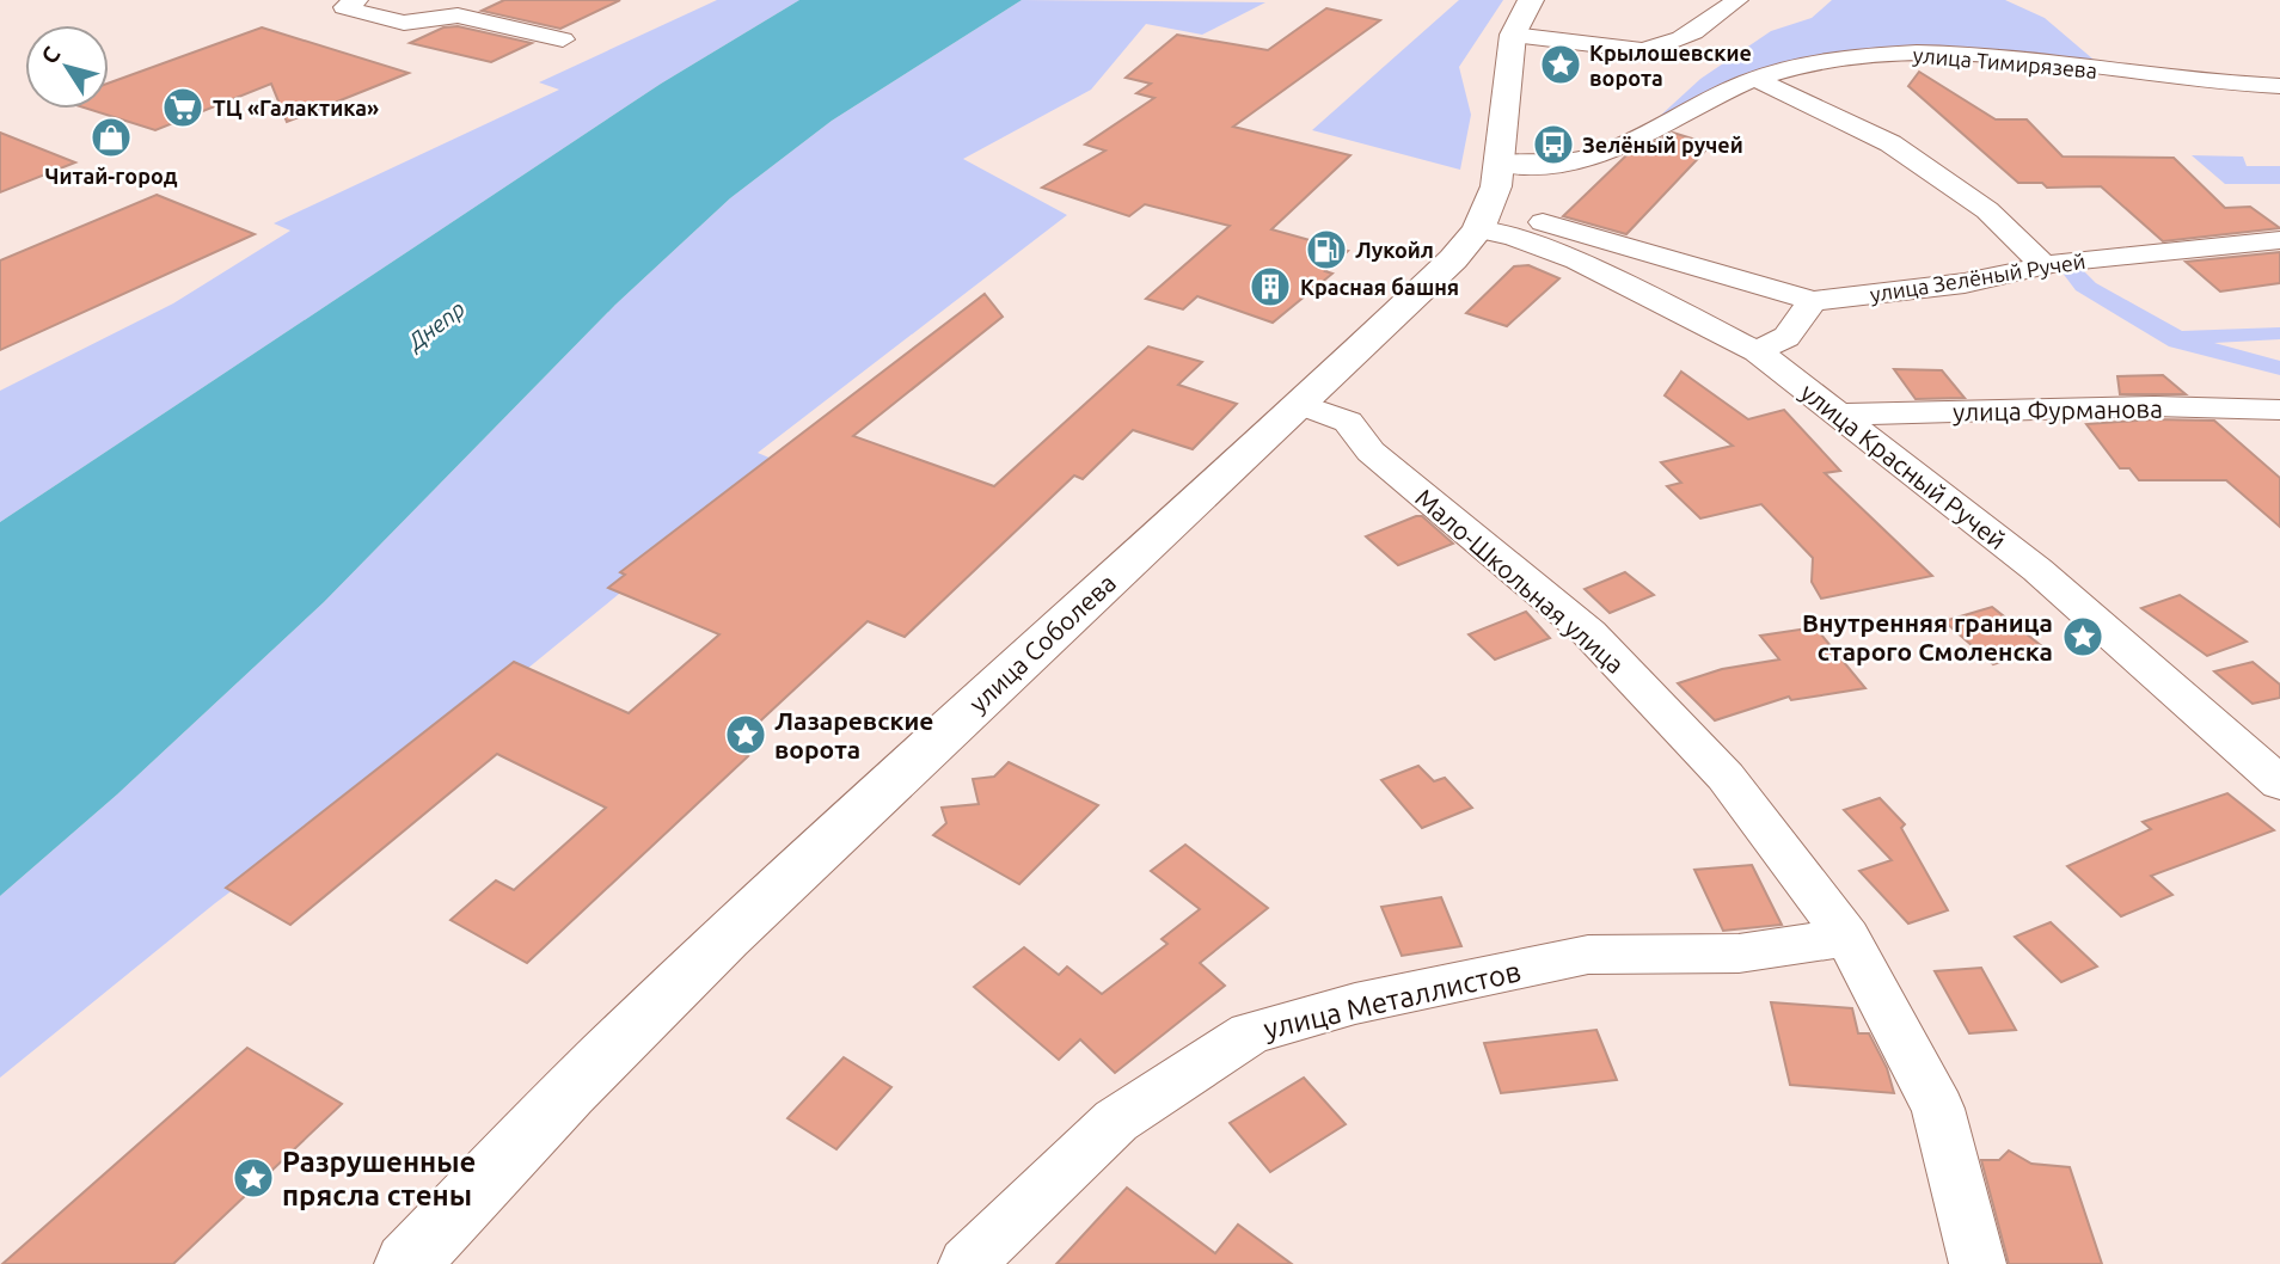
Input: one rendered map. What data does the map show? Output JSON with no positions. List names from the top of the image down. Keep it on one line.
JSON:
{"streets":{"main road":["улица Соболева"],"street":["улица Тимирязева","улица Зелёный Ручей","улица Фурманова","улица Красный Ручей","Мало-Школьная улица","улица Металлистов"]},"crossings":[["улица Тимирязева","улица Соболева"],["улица Зелёный Ручей","улица Красный Ручей"],["улица Зелёный Ручей","улица Соболева"],["улица Фурманова","улица Красный Ручей"],["улица Красный Ручей","улица Соболева"],["Мало-Школьная улица","улица Соболева"],["Мало-Школьная улица","улица Металлистов"]],"water":["Днепр"],"places":{"place":["Крылошевские ворота","Внутренняя граница старого Смоленска","Лазаревские ворота","Разрушенные прясла стены"],"supermarket":["ТЦ «Галактика»"],"shop":["Читай-город"],"bus stop":["Зелёный ручей"],"fuel station":["Лукойл"],"building":["Красная башня"]},"north":"top left"}
